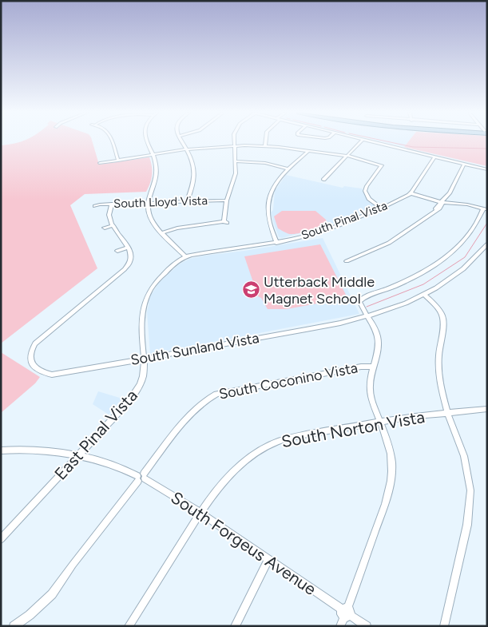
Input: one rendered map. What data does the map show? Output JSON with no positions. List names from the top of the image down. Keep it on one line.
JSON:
{"streets":{"street":["South Lloyd Vista","South Pinal Vista","South Sunland Vista","South Coconino Vista","South Norton Vista","East Pinal Vista","South Forgeus Avenue"]},"crossings":[["South Pinal Vista","East Pinal Vista"],["South Sunland Vista","East Pinal Vista"],["South Coconino Vista","South Forgeus Avenue"],["South Norton Vista","South Forgeus Avenue"],["East Pinal Vista","South Forgeus Avenue"]],"places":{"school or university":["Utterback Middle Magnet School"]}}
